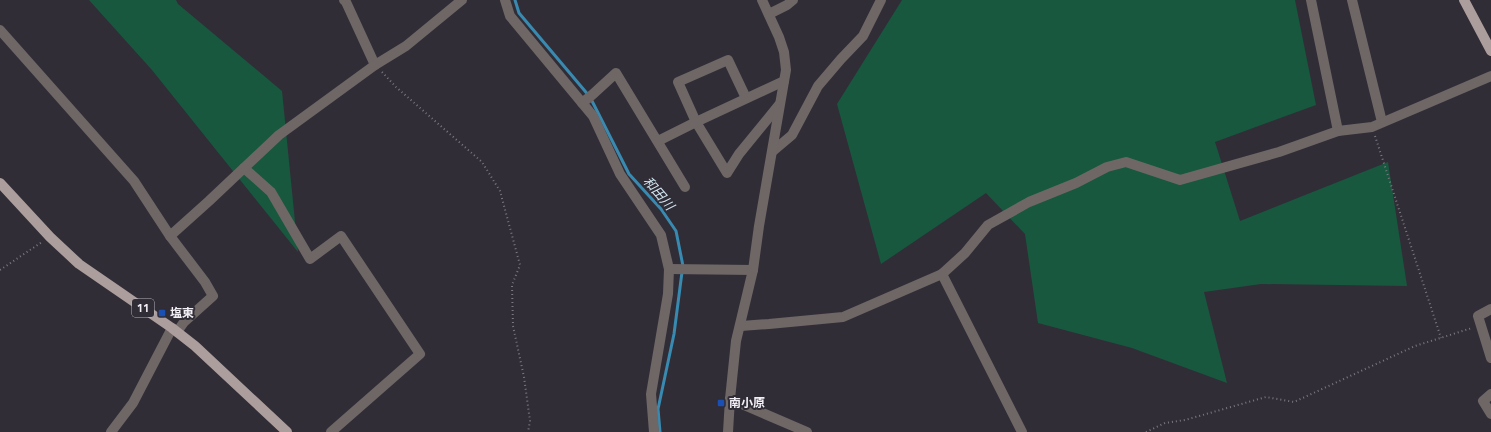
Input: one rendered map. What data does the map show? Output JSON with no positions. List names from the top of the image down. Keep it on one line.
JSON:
{"streets":{"main road":["11"]},"water":["和田川"],"places":{"transit":["塩東","南小原"]}}
